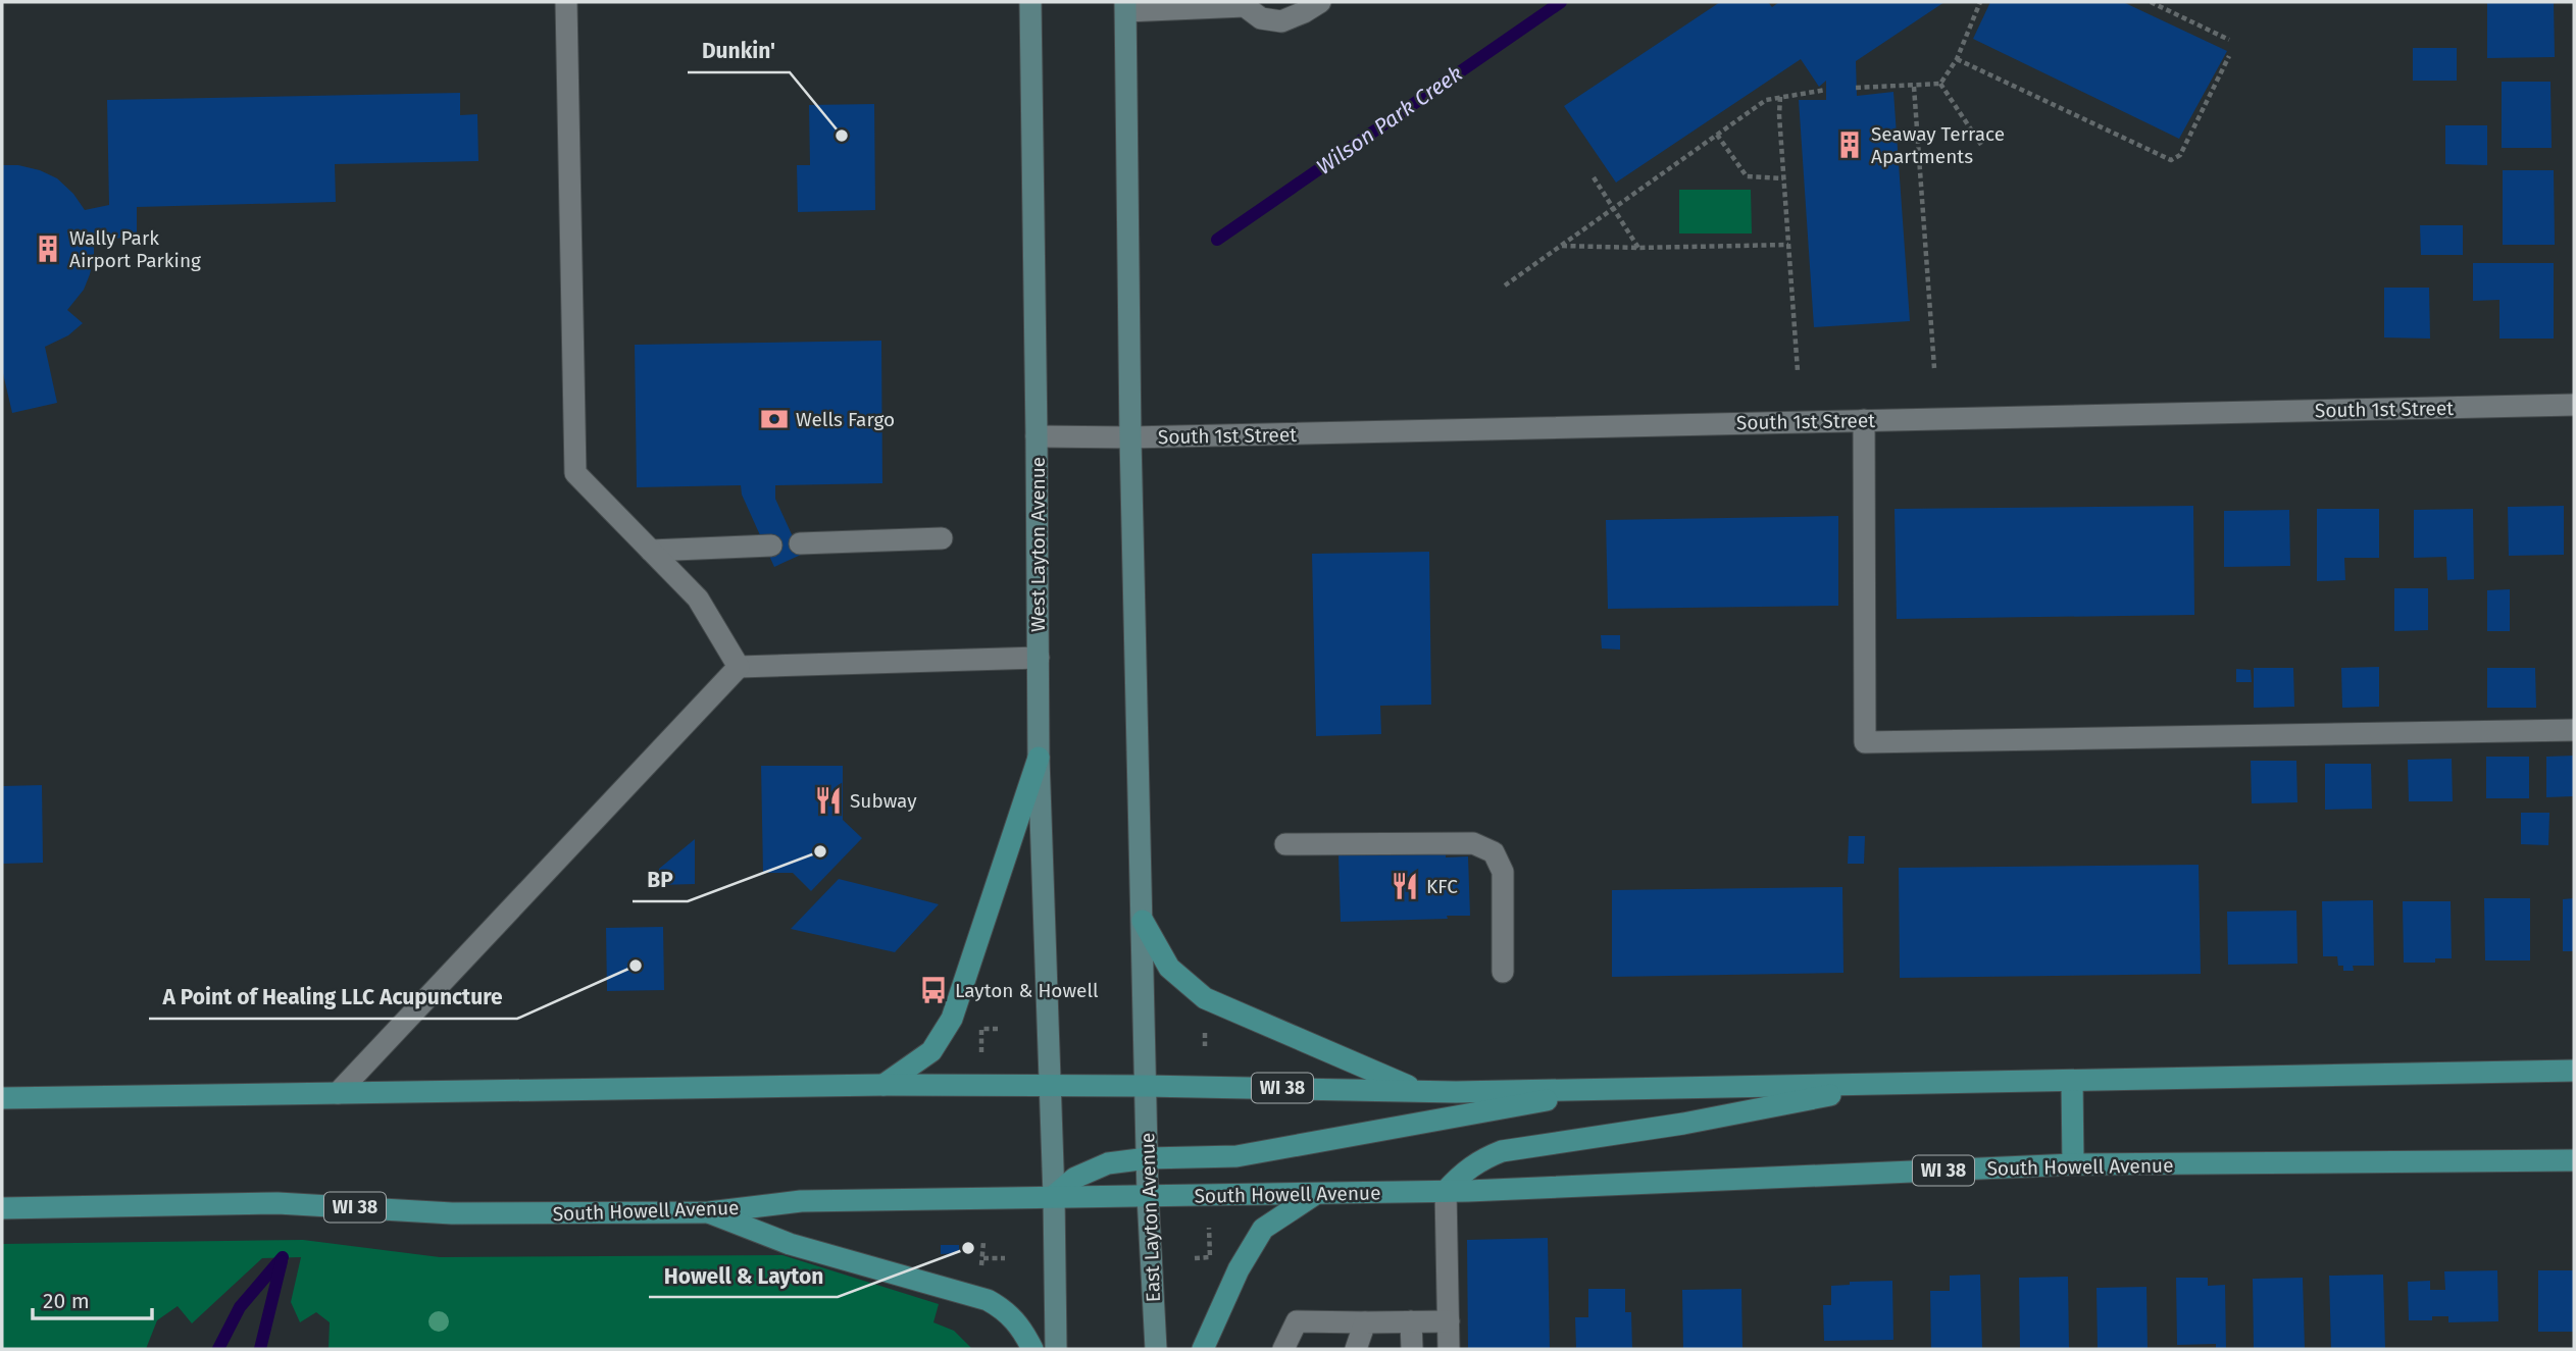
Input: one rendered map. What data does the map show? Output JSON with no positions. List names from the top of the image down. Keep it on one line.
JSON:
{"streets":{"main road":["West Layton Avenue","WI 38","South Howell Avenue","East Layton Avenue"],"street":["South 1st Street"]},"crossings":[["South 1st Street","West Layton Avenue"],["West Layton Avenue","WI 38"],["WI 38","East Layton Avenue"],["South Howell Avenue","East Layton Avenue"]],"water":["Wilson Park Creek"],"places":{"other":["Dunkin'","BP","A Point of Healing LLC Acupuncture","Howell & Layton"],"building":["Seaway Terrace Apartments","Wally Park Airport Parking"],"bank":["Wells Fargo"],"restaurant":["Subway","KFC"],"bus stop":["Layton & Howell"]},"scale_bar":"20 m"}
